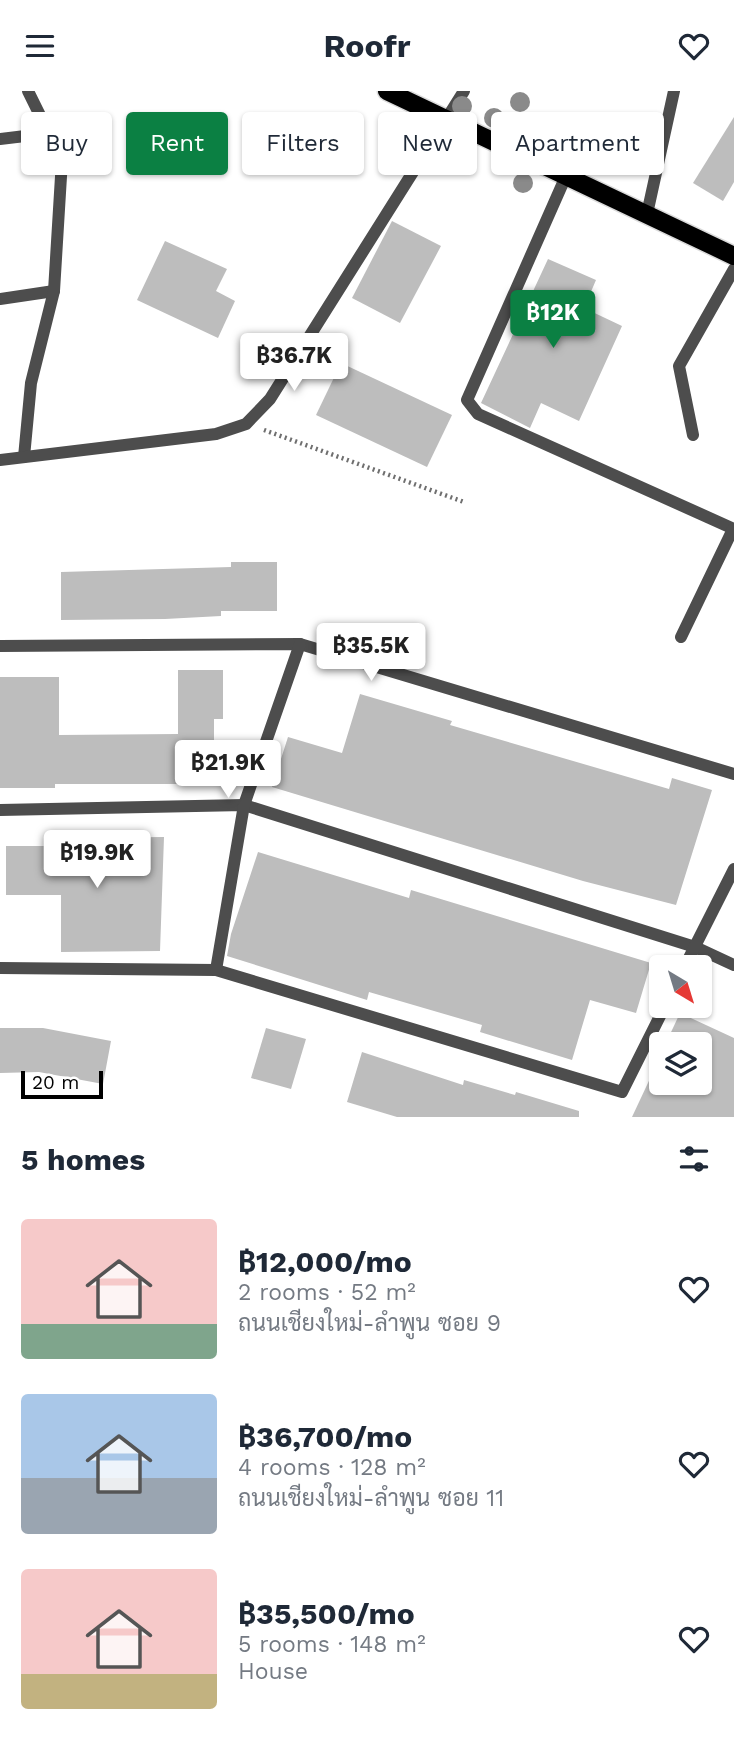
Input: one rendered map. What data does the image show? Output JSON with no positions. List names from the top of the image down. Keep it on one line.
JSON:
{"scale_bar":"20 m","north":"bottom right","page":{"header":"Roofr","chip":["Buy","Rent","Filters","New","Apartment"],"price":["฿12K","฿36.7K","฿35.5K","฿21.9K","฿19.9K"],"scale":"20 m","heading":"5 homes","list":[{"name":"฿12,000/mo","note":"2 rooms · 52 m² · ถนนเชียงใหม่-ลำพูน ซอย 9"},{"name":"฿36,700/mo","note":"4 rooms · 128 m² · ถนนเชียงใหม่-ลำพูน ซอย 11"},{"name":"฿35,500/mo","note":"5 rooms · 148 m² · House"}]}}
